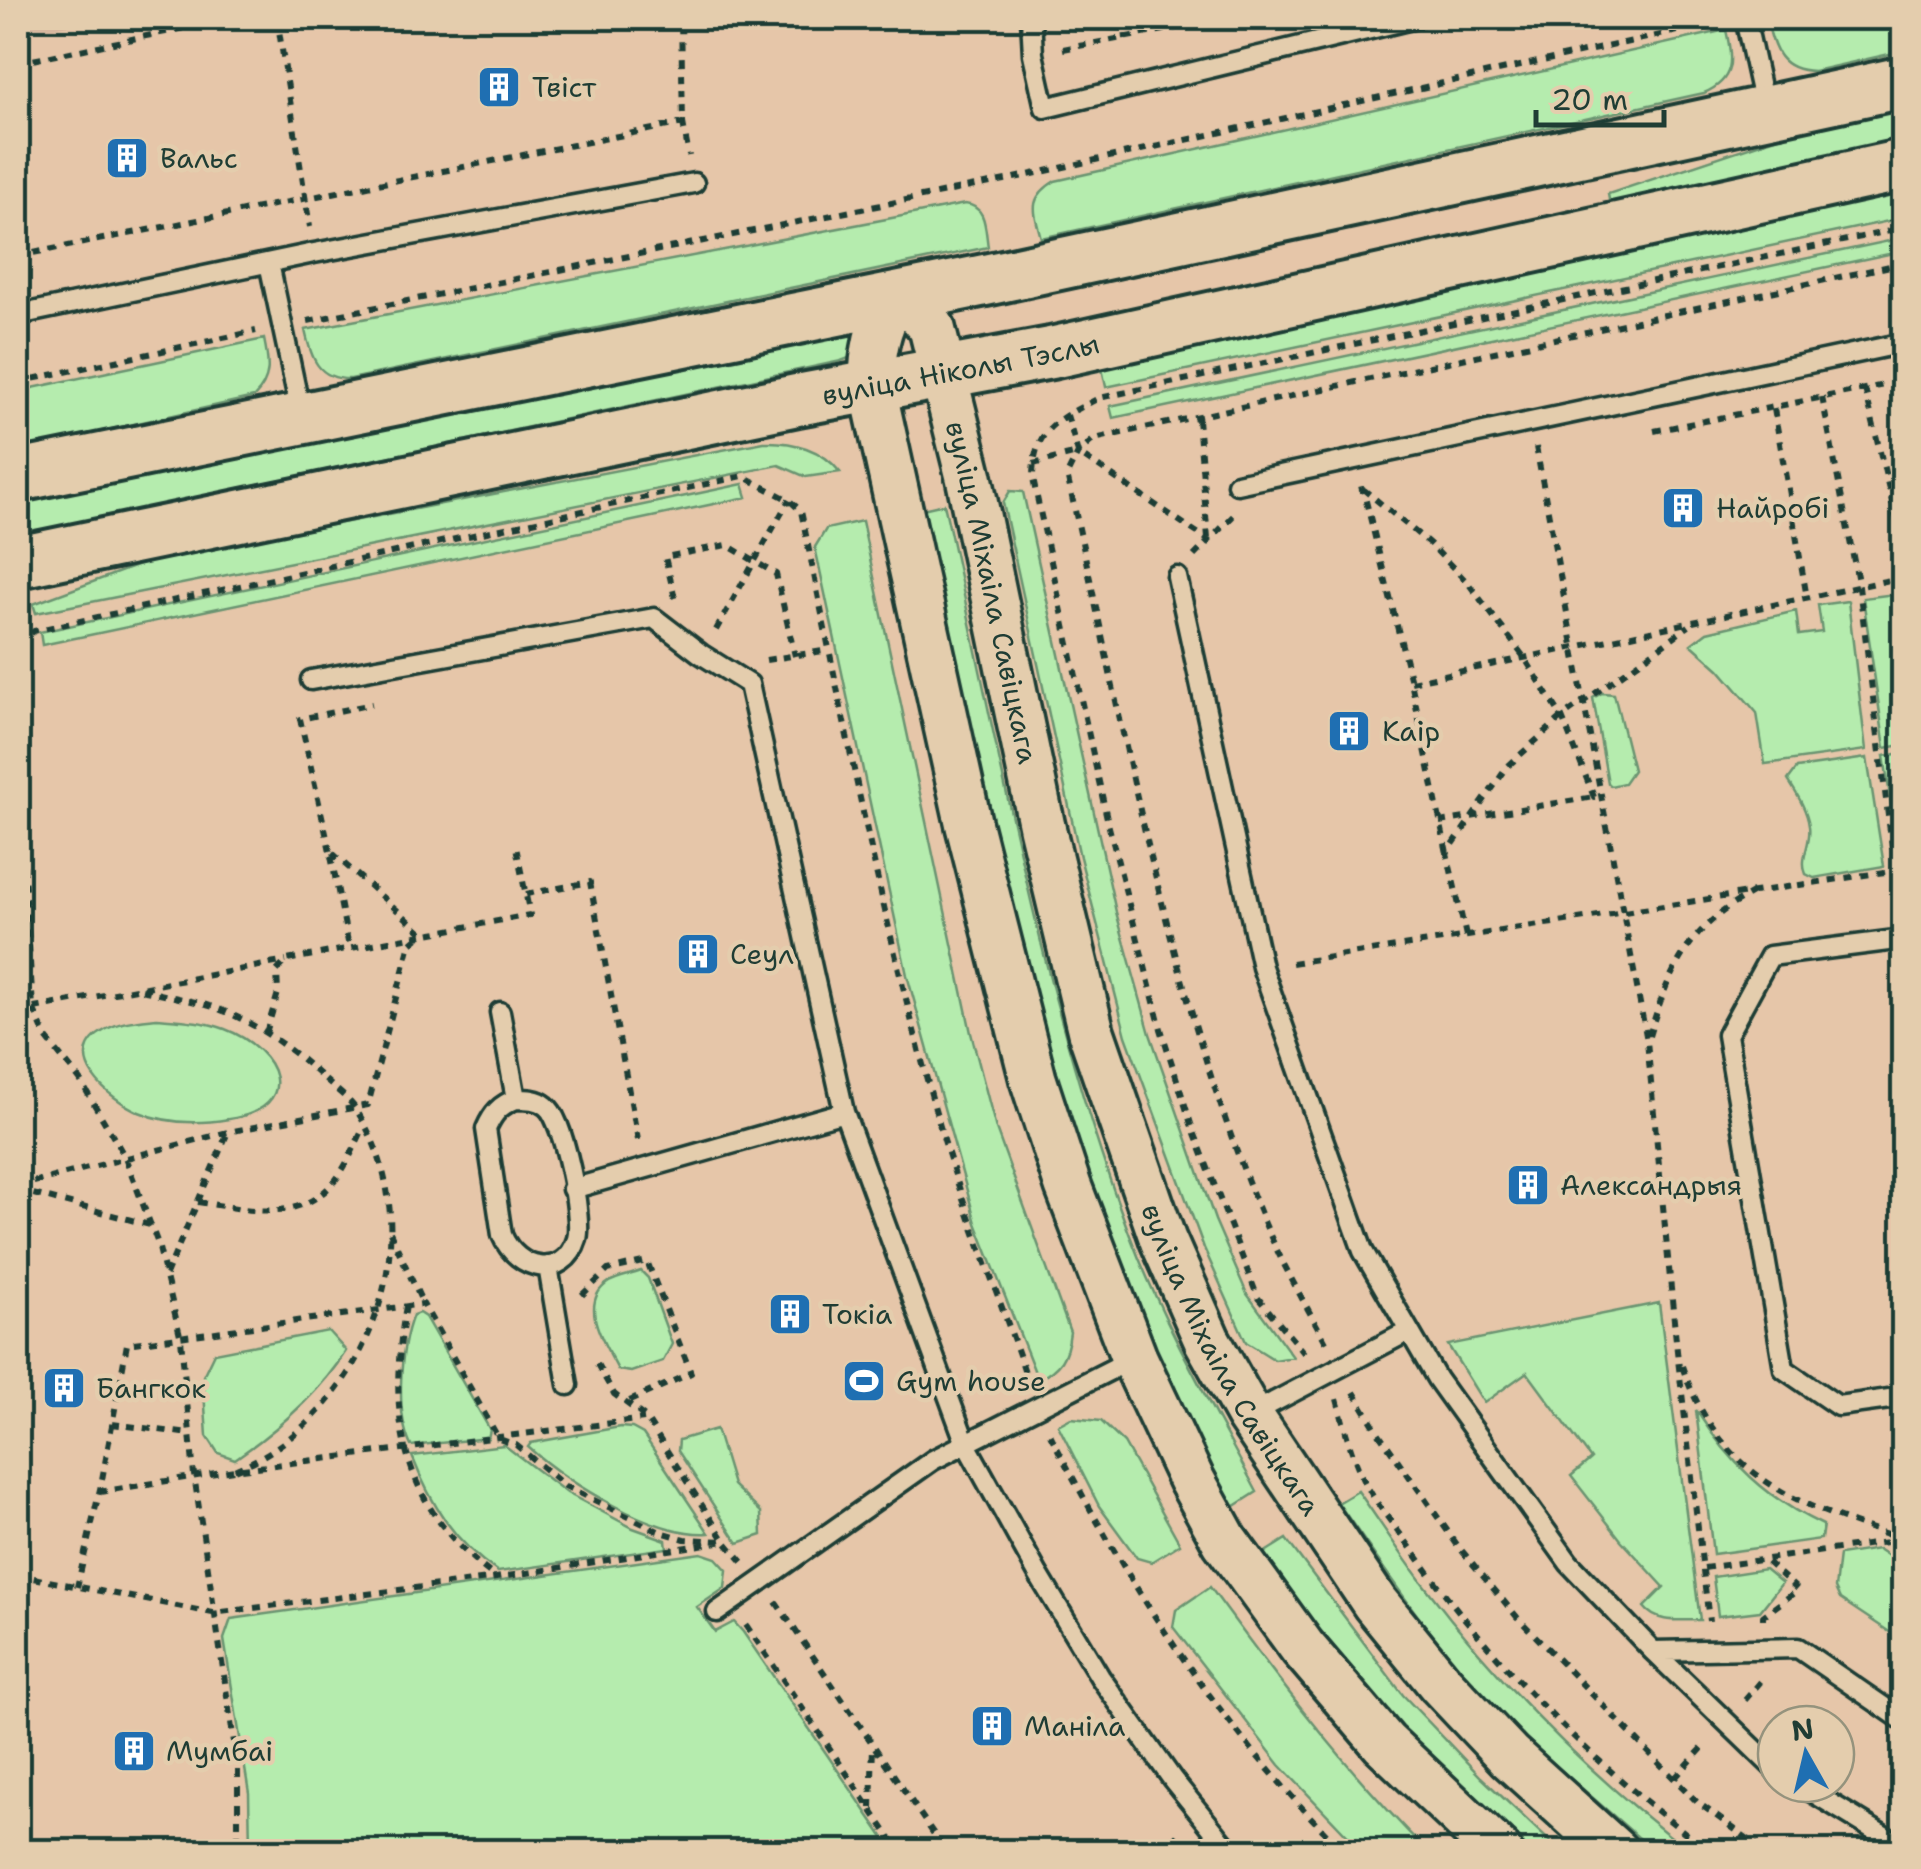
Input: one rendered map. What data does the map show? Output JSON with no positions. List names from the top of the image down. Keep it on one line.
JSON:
{"streets":{"main road":["вуліца Ніколы Тэслы"],"street":["вуліца Міхаіла Савіцкага"]},"crossings":[["вуліца Ніколы Тэслы","вуліца Міхаіла Савіцкага"]],"places":{"building":["Твіст","Вальс","Найробі","Каір","Сеул","Александрыя","Токіа","Бангкок","Маніла","Мумбаі"],"sports":["Gym house"]},"scale_bar":"20 m","north":"top"}
